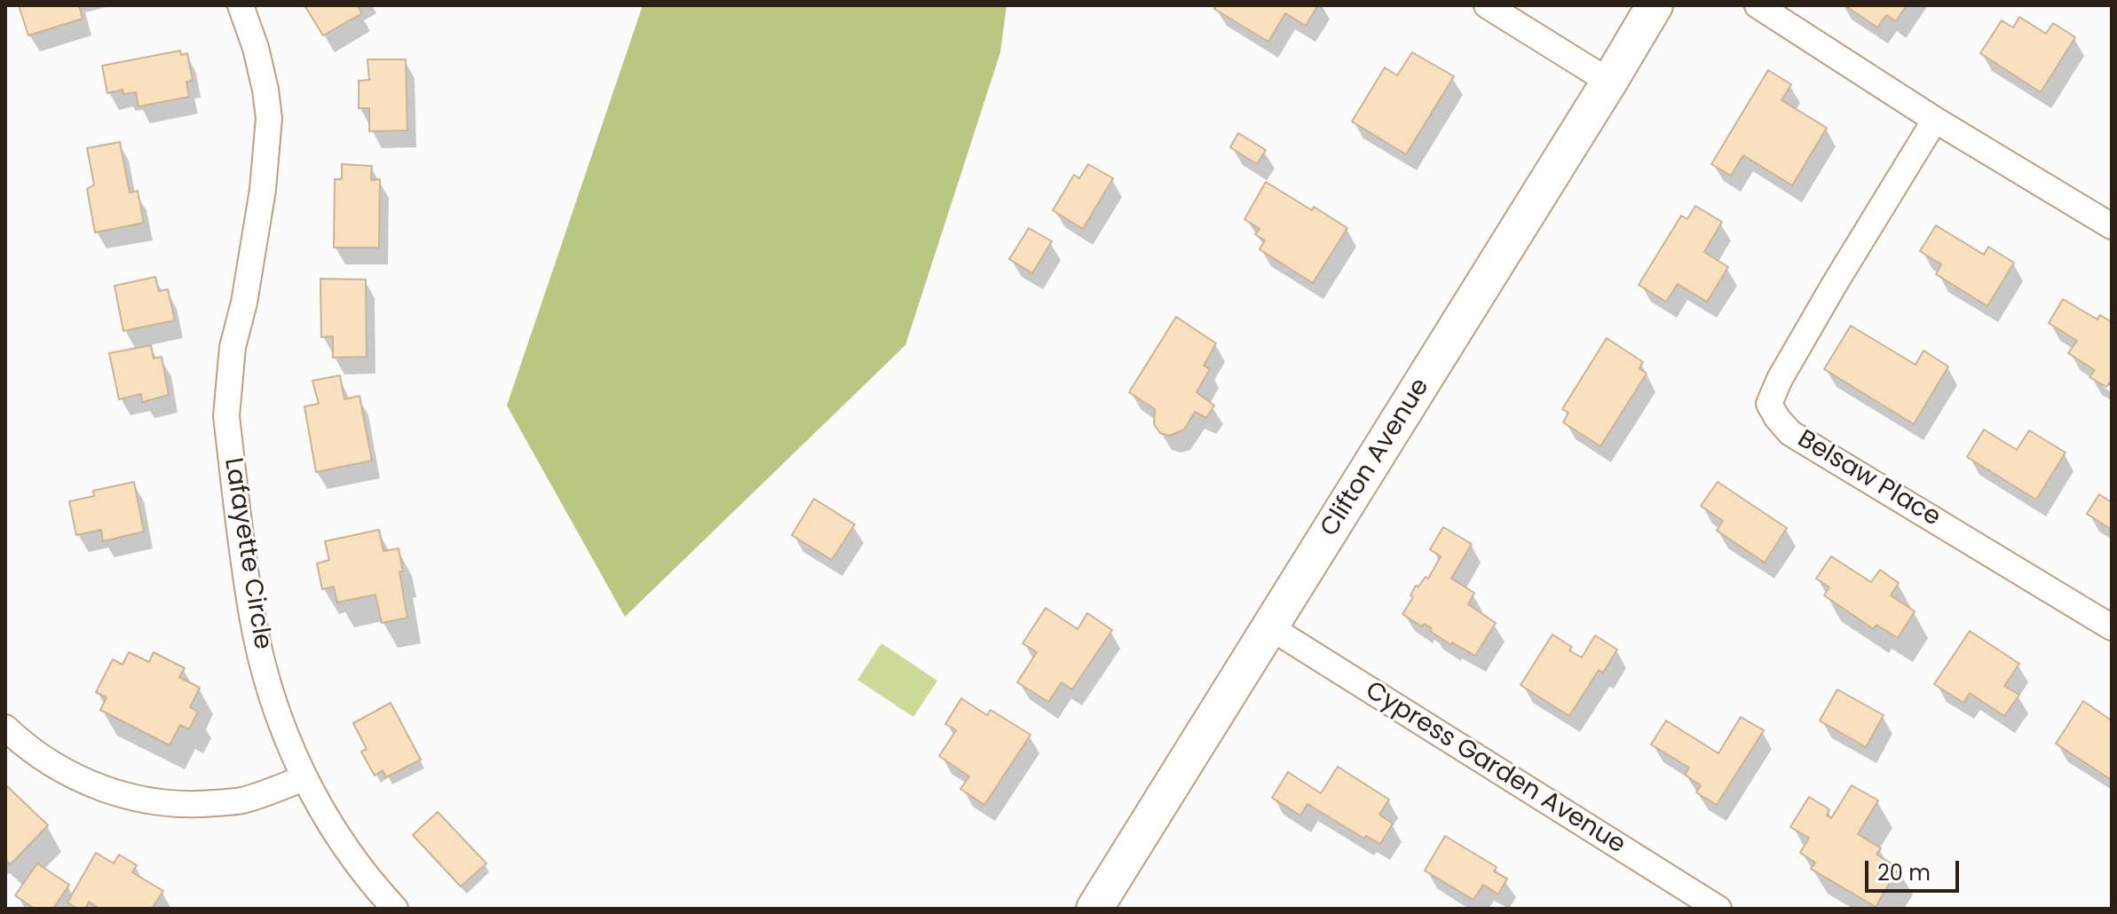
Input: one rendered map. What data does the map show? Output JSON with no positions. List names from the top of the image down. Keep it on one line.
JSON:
{"streets":{"main road":["Clifton Avenue"],"street":["Belsaw Place","Lafayette Circle","Cypress Garden Avenue"]},"crossings":[["Clifton Avenue","Cypress Garden Avenue"]],"scale_bar":"20 m"}
